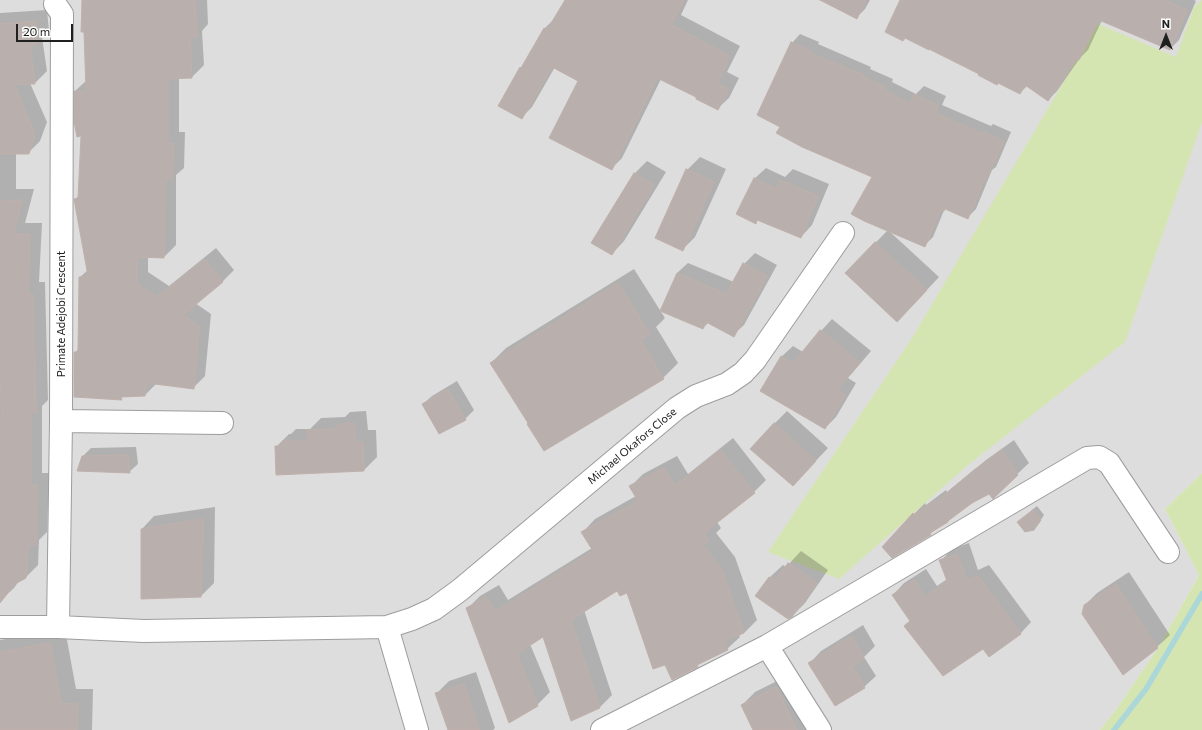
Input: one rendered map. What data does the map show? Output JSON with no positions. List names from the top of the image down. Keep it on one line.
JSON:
{"streets":{"street":["Primate Adejobi Crescent","Michael Okafors Close"]},"crossings":[["Primate Adejobi Crescent","Michael Okafors Close"]],"scale_bar":"20 m","north":"top"}
